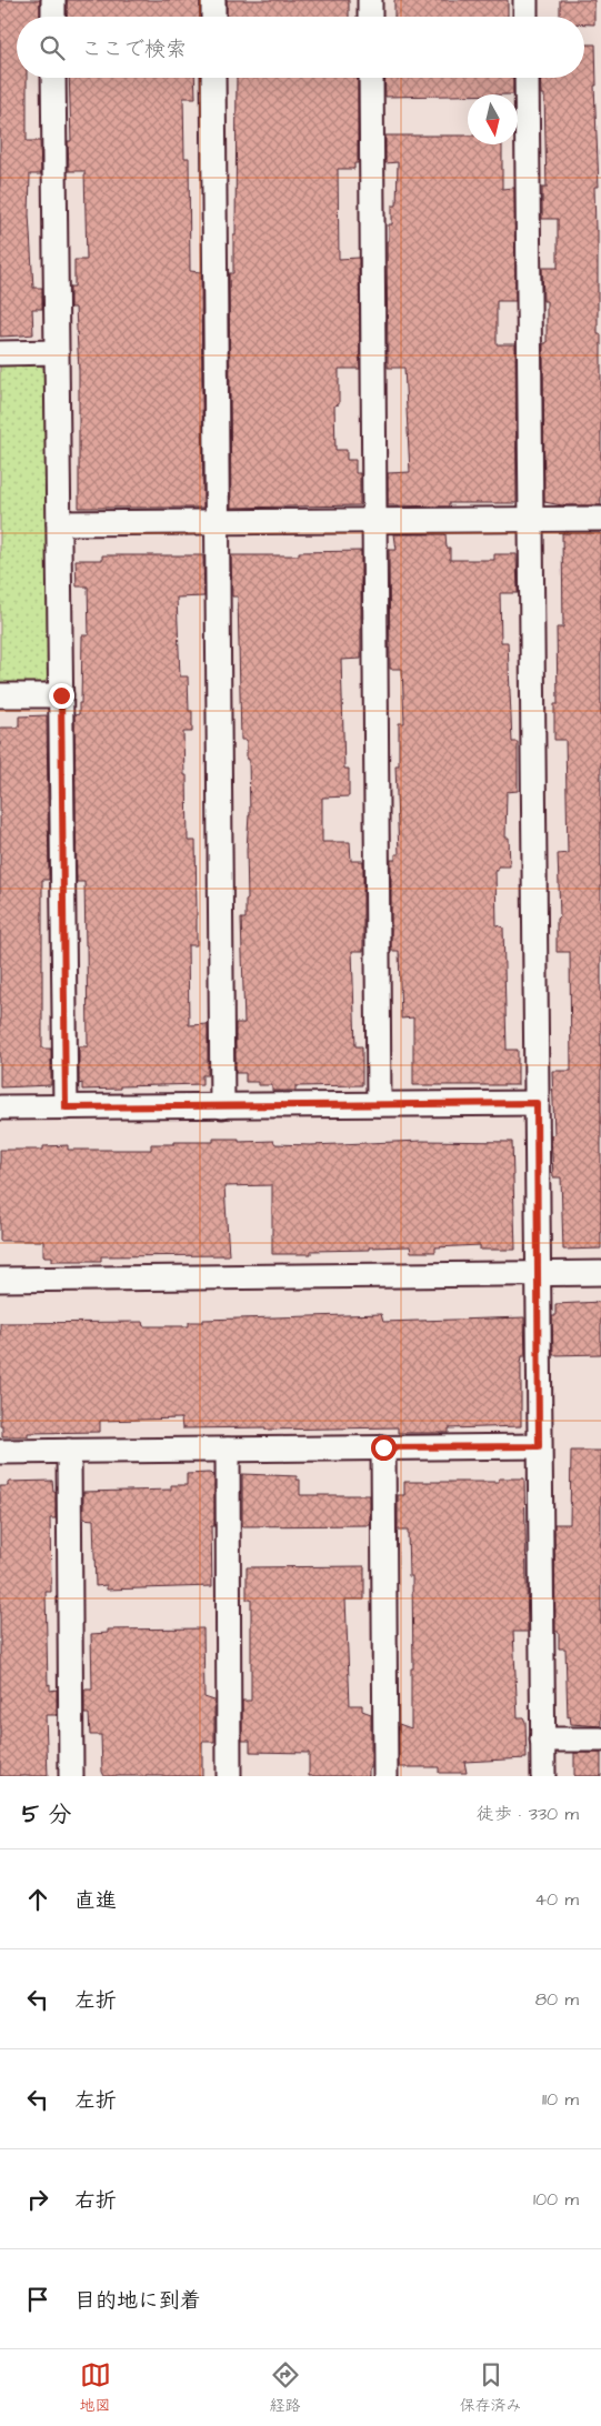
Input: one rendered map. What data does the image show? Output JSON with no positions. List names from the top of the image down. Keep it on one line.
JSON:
{"north":"bottom","page":{"search":"ここで検索","heading":["5 分","徒歩 · 330 m"],"list":[["直進","40 m"],["左折","80 m"],["左折","110 m"],["右折","100 m"],"目的地に到着"],"nav":["地図","経路","保存済み"]}}
